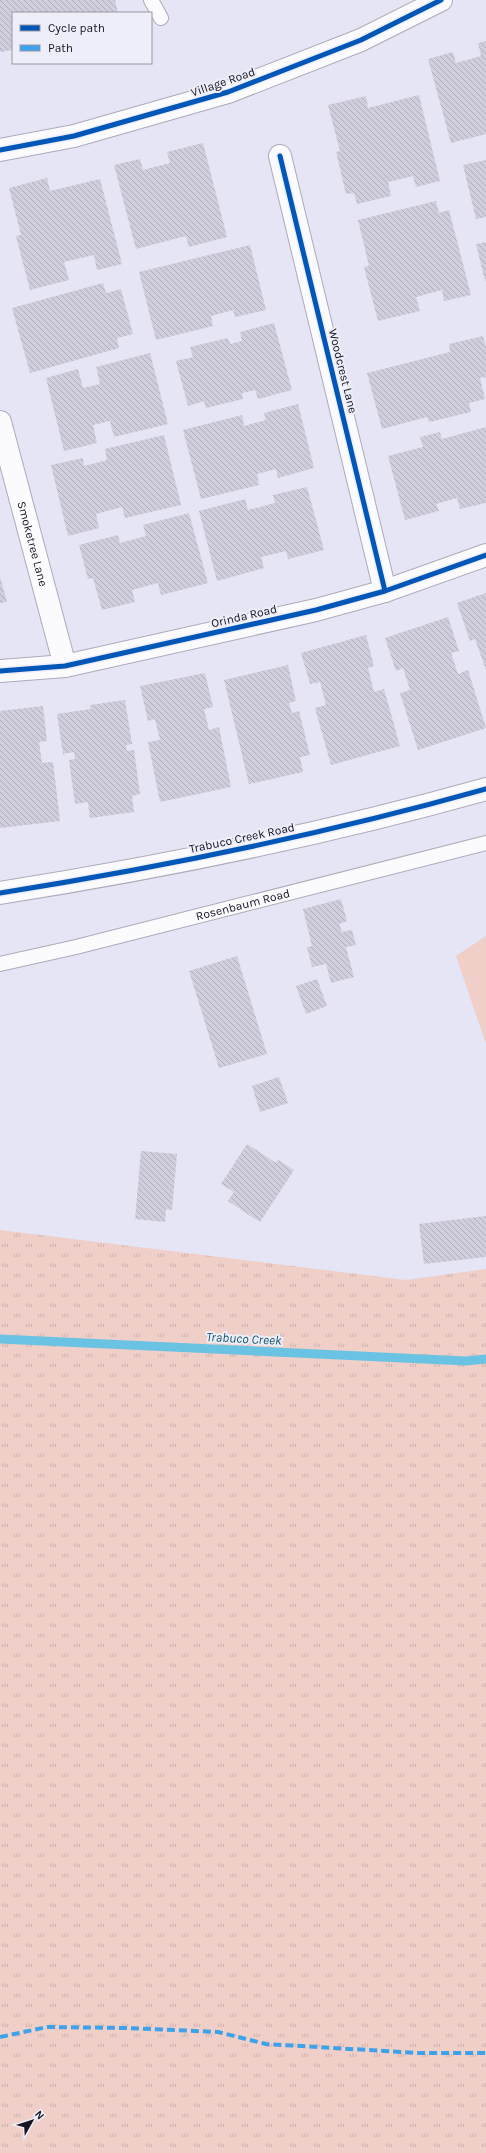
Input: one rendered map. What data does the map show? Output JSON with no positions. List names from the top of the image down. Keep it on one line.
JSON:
{"streets":{"street":["Village Road","Woodcrest Lane","Smoketree Lane","Orinda Road","Trabuco Creek Road"],"lane":["Rosenbaum Road"]},"crossings":[["Woodcrest Lane","Orinda Road"],["Smoketree Lane","Orinda Road"]],"water":["Trabuco Creek"],"legend":["Cycle path","Path"],"north":"top right"}
